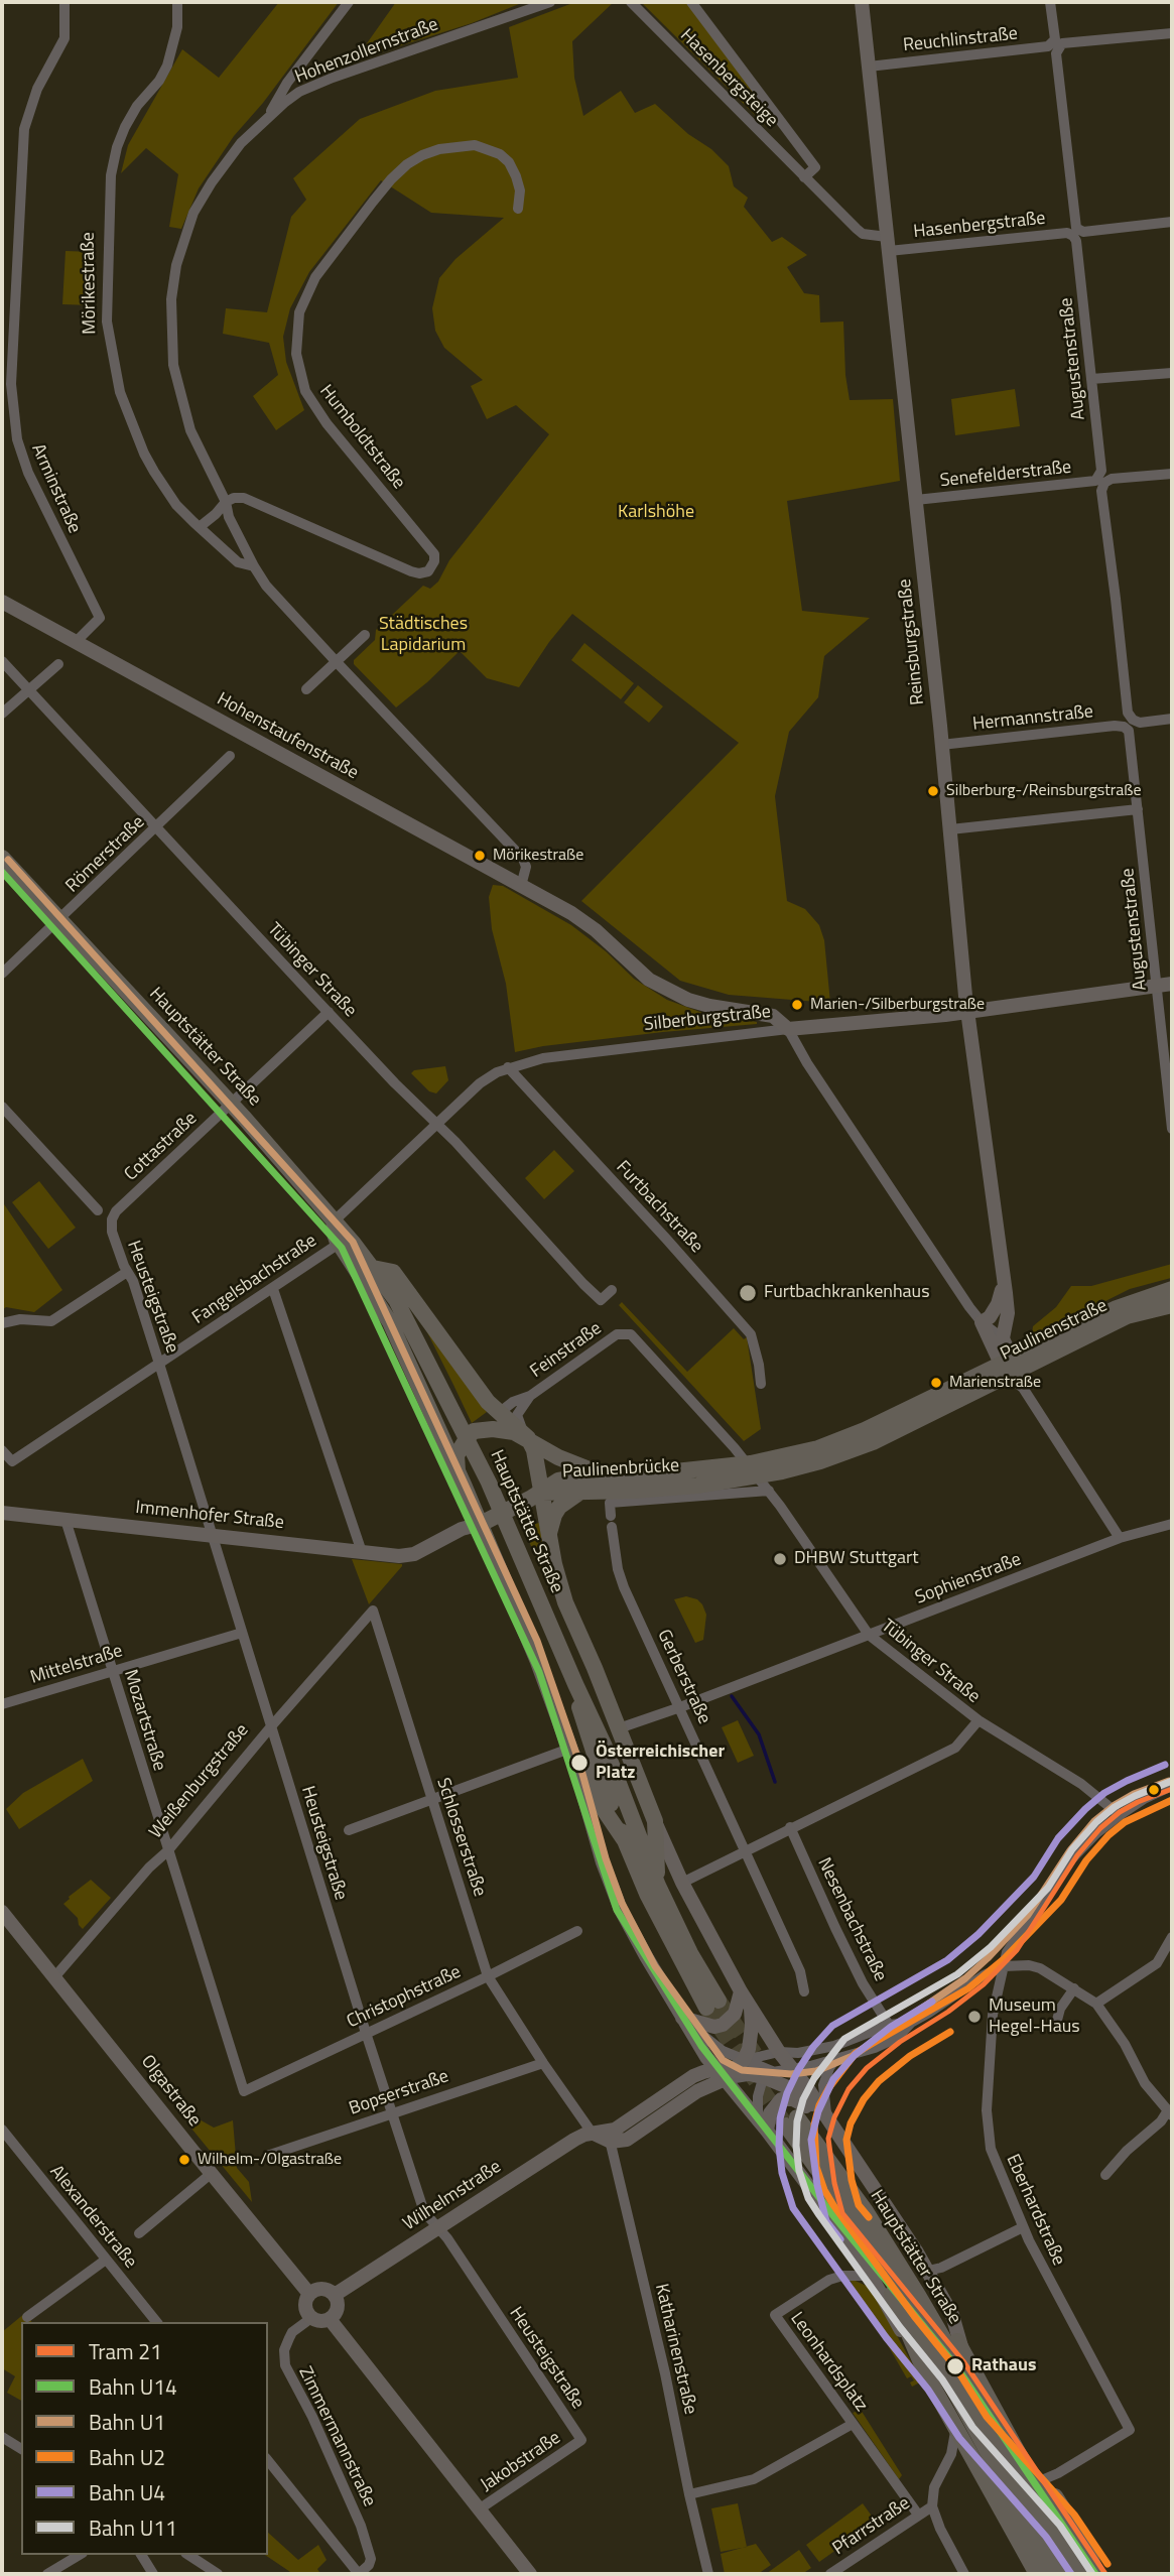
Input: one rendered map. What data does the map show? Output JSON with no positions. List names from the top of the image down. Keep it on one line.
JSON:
{"streets":{"main road":["Hauptstätter Straße","Paulinenstraße","Paulinenbrücke"],"street":["Reuchlinstraße","Hohenzollernstraße","Hasenbergsteige","Hasenbergstraße","Mörikestraße","Augustenstraße","Humboldtstraße","Senefelderstraße","Arminstraße","Reinsburgstraße","Hermannstraße","Hohenstaufenstraße","Römerstraße","Tübinger Straße","Silberburgstraße","Cottastraße","Furtbachstraße","Fangelsbachstraße","Heusteigstraße","Feinstraße","Immenhofer Straße","Sophienstraße","Mittelstraße","Gerberstraße","Mozartstraße","Weißenburgstraße","Schlosserstraße","Nesenbachstraße","Christophstraße","Olgastraße","Bopserstraße","Wilhelmstraße","Eberhardstraße","Alexanderstraße","Katharinenstraße","Leonhardsplatz","Zimmermannstraße","Jakobstraße","Pfarrstraße"]},"crossings":[["Reuchlinstraße","Augustenstraße"],["Reuchlinstraße","Reinsburgstraße"],["Hohenzollernstraße","Mörikestraße"],["Hohenzollernstraße","Humboldtstraße"],["Hasenbergsteige","Hasenbergstraße"],["Hasenbergsteige","Reinsburgstraße"],["Hasenbergstraße","Augustenstraße"],["Hasenbergstraße","Reinsburgstraße"],["Mörikestraße","Hohenstaufenstraße"],["Augustenstraße","Senefelderstraße"],["Augustenstraße","Hermannstraße"],["Augustenstraße","Silberburgstraße"],["Senefelderstraße","Reinsburgstraße"],["Arminstraße","Hohenstaufenstraße"],["Reinsburgstraße","Hermannstraße"],["Reinsburgstraße","Silberburgstraße"],["Hohenstaufenstraße","Silberburgstraße"],["Römerstraße","Tübinger Straße"],["Römerstraße","Hauptstätter Straße"],["Tübinger Straße","Silberburgstraße"],["Tübinger Straße","Cottastraße"],["Tübinger Straße","Feinstraße"],["Tübinger Straße","Sophienstraße"],["Tübinger Straße","Gerberstraße"],["Tübinger Straße","Eberhardstraße"],["Silberburgstraße","Furtbachstraße"],["Hauptstätter Straße","Cottastraße"],["Hauptstätter Straße","Feinstraße"],["Cottastraße","Heusteigstraße"],["Fangelsbachstraße","Heusteigstraße"],["Heusteigstraße","Immenhofer Straße"],["Heusteigstraße","Mittelstraße"],["Heusteigstraße","Weißenburgstraße"],["Heusteigstraße","Christophstraße"],["Heusteigstraße","Bopserstraße"],["Heusteigstraße","Wilhelmstraße"],["Heusteigstraße","Jakobstraße"],["Paulinenstraße","Paulinenbrücke"],["Feinstraße","Paulinenbrücke"],["Immenhofer Straße","Mozartstraße"],["Sophienstraße","Gerberstraße"],["Mittelstraße","Mozartstraße"],["Mozartstraße","Weißenburgstraße"],["Mozartstraße","Christophstraße"],["Weißenburgstraße","Schlosserstraße"],["Weißenburgstraße","Olgastraße"],["Schlosserstraße","Christophstraße"],["Schlosserstraße","Bopserstraße"],["Schlosserstraße","Wilhelmstraße"],["Schlosserstraße","Katharinenstraße"],["Olgastraße","Wilhelmstraße"],["Olgastraße","Zimmermannstraße"],["Wilhelmstraße","Katharinenstraße"],["Wilhelmstraße","Zimmermannstraße"],["Leonhardsplatz","Pfarrstraße"]],"parks":["Karlshöhe","Städtisches Lapidarium"],"places":["Silberburg-/Reinsburgstraße","Mörikestraße","Marien-/Silberburgstraße","Furtbachkrankenhaus","Marienstraße","DHBW Stuttgart","Österreichischer Platz","Museum Hegel-Haus","Wilhelm-/Olgastraße","Rathaus"],"lines":["rail line U1","rail line U14","rail line U4","rail line U11","tram line 21","rail line U2"],"legend":["Tram 21","Bahn U14","Bahn U1","Bahn U2","Bahn U4","Bahn U11"]}
